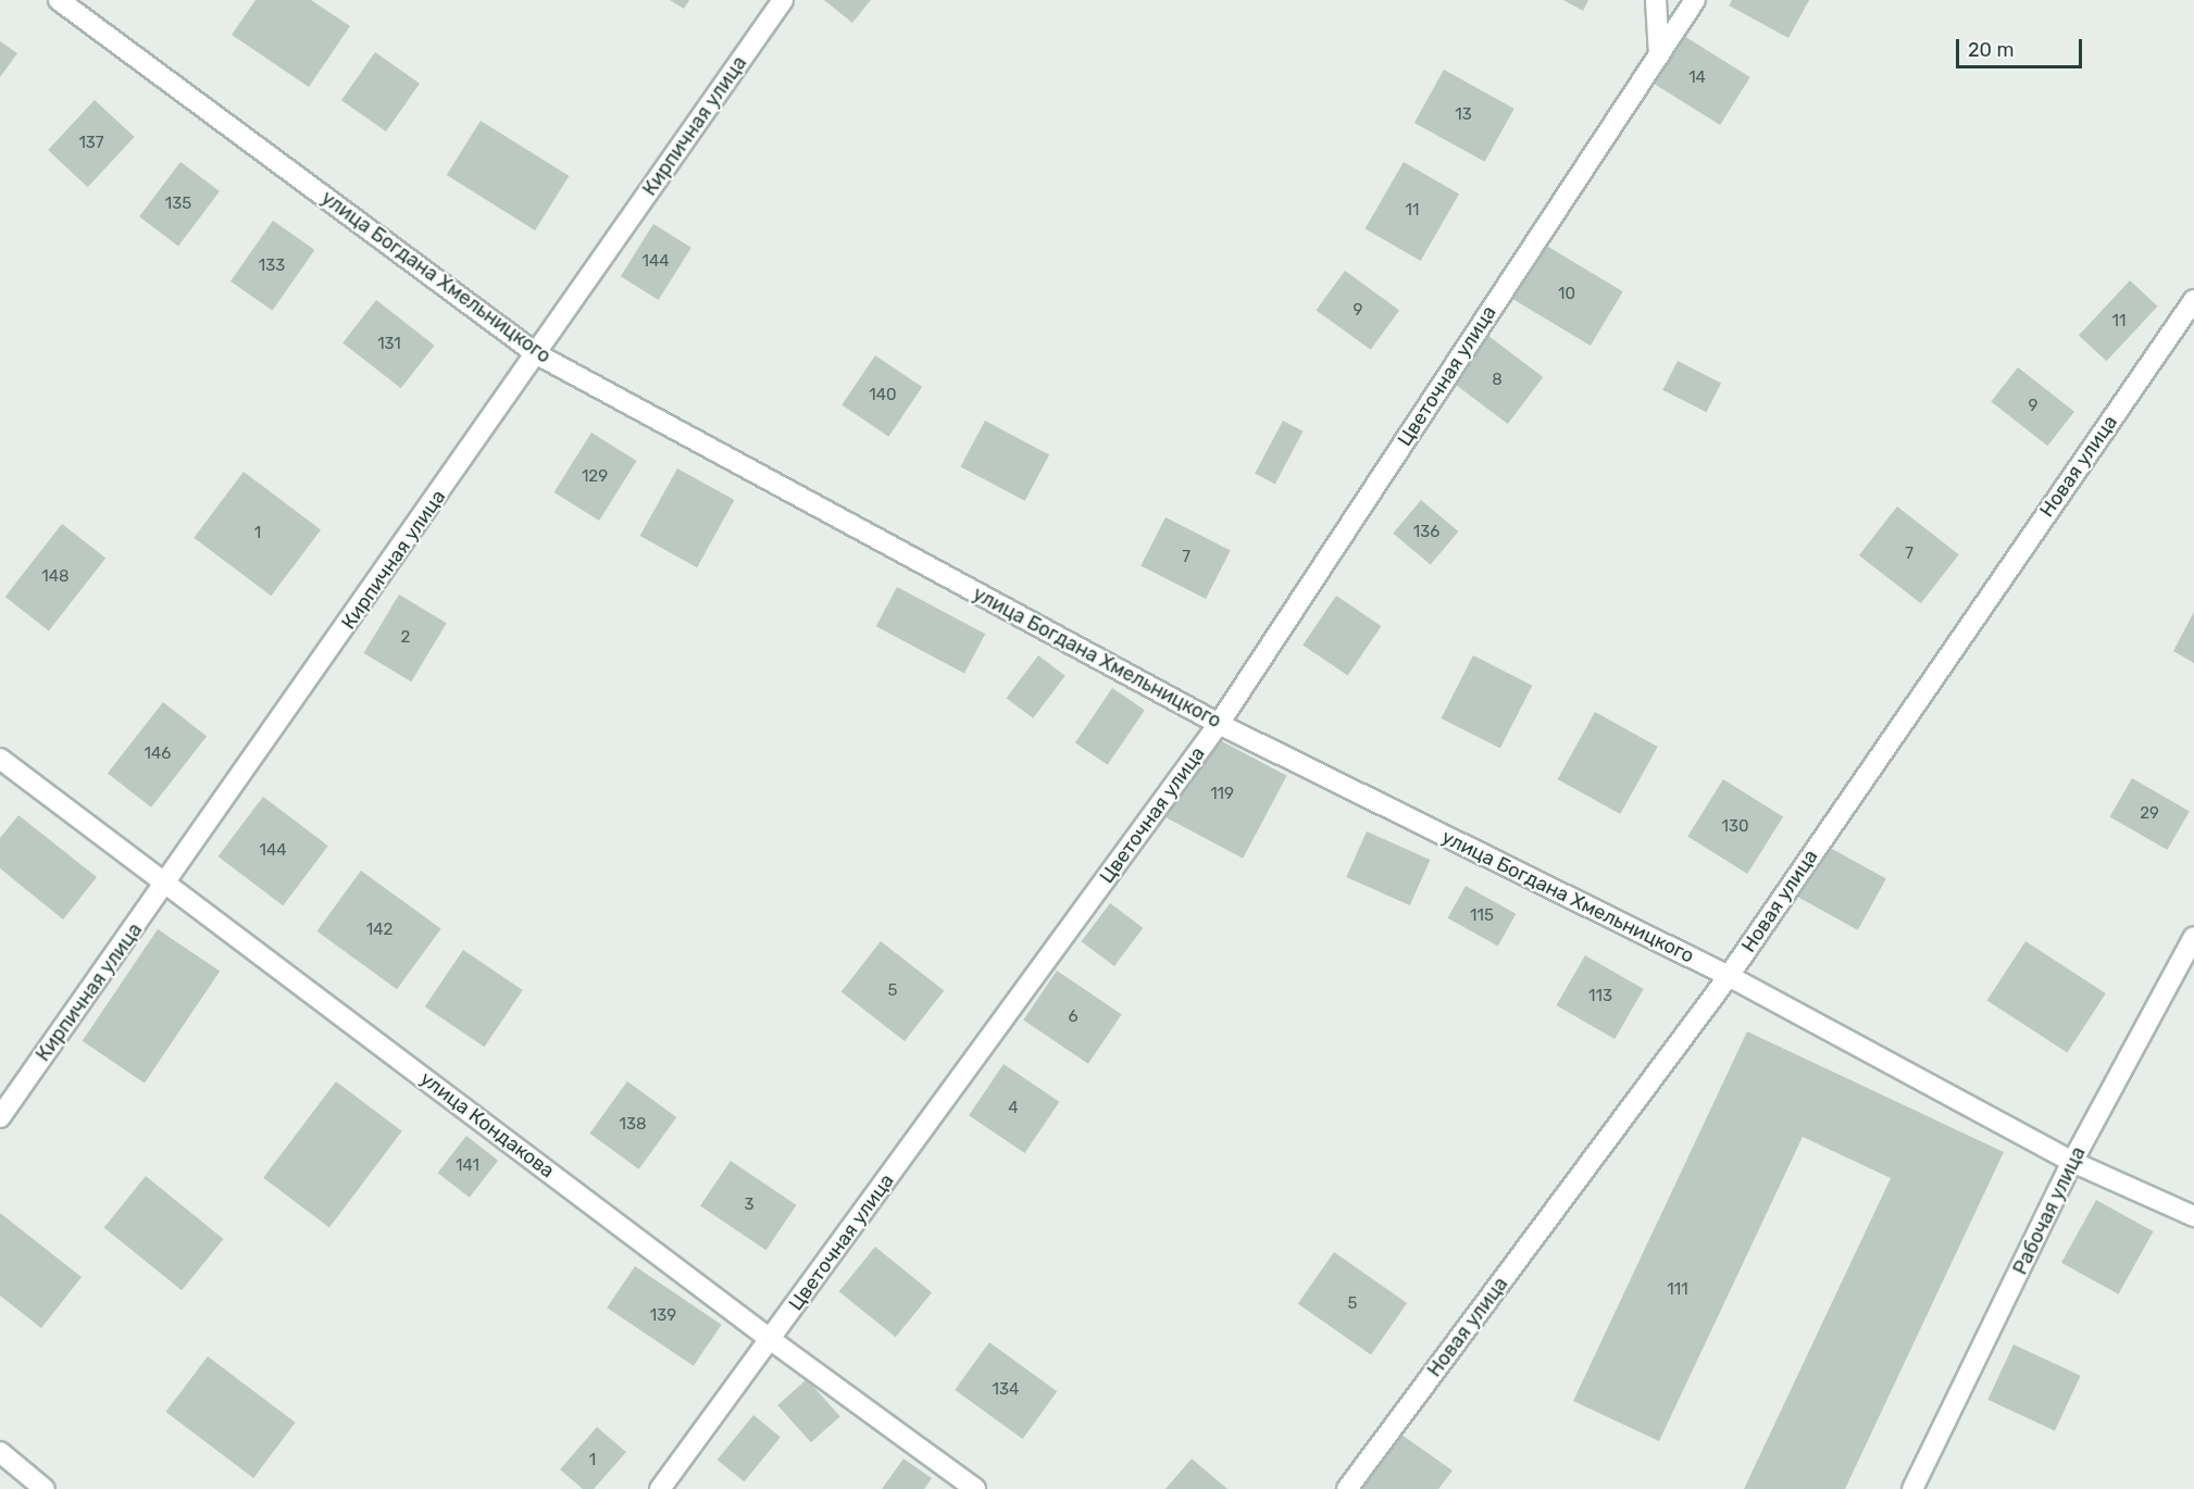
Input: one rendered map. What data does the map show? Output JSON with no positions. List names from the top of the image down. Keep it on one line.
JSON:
{"streets":{"street":["Кирпичная улица","улица Богдана Хмельницкого","Цветочная улица","Новая улица","улица Кондакова","Рабочая улица"]},"crossings":[["Кирпичная улица","улица Богдана Хмельницкого"],["Кирпичная улица","улица Кондакова"],["улица Богдана Хмельницкого","Цветочная улица"],["улица Богдана Хмельницкого","Новая улица"],["улица Богдана Хмельницкого","Рабочая улица"],["Цветочная улица","улица Кондакова"]],"house_numbers":["14","13","137","135","11","144","133","10","9","11","131","8","140","9","129","136","1","7","7","148","2","146","119","29","130","144","115","142","5","113","6","4","138","141","3","111","5","139","134","1"],"scale_bar":"20 m"}
